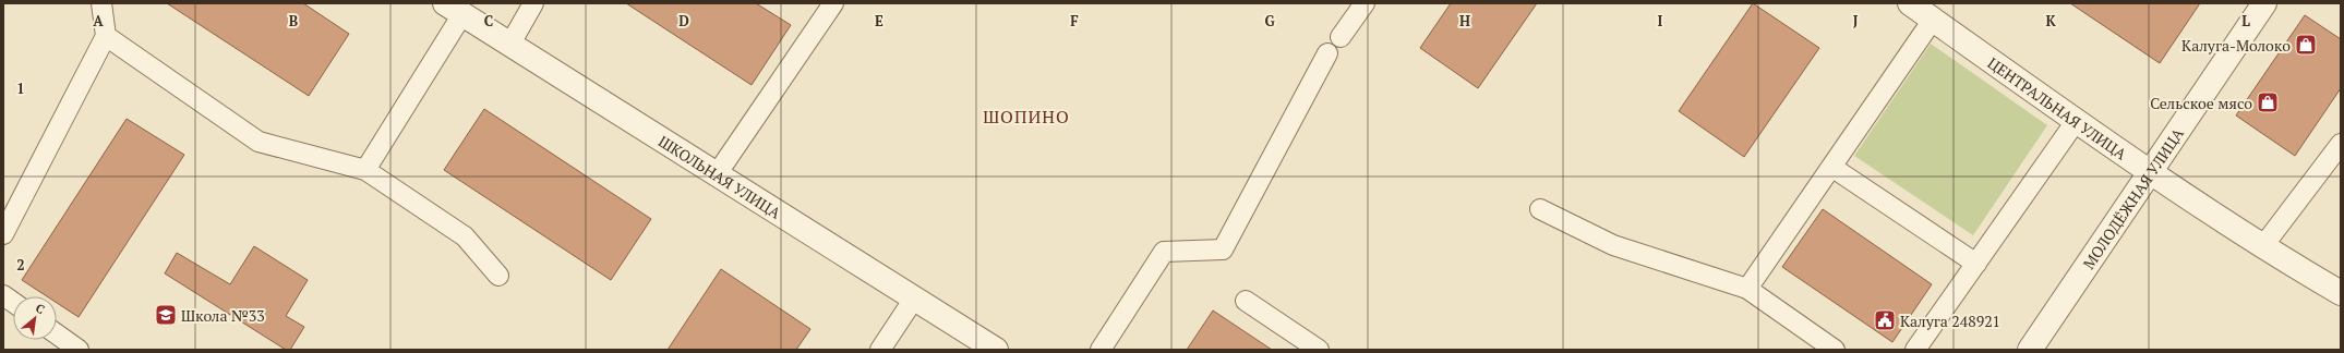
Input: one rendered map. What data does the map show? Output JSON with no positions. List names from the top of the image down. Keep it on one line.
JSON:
{"streets":{"street":["ЦЕНТРАЛЬНАЯ УЛИЦА","ШКОЛЬНАЯ УЛИЦА","МОЛОДЁЖНАЯ УЛИЦА"]},"crossings":[["ЦЕНТРАЛЬНАЯ УЛИЦА","МОЛОДЁЖНАЯ УЛИЦА"]],"districts":["ШОПИНО"],"places":{"shop":["Калуга-Молоко","Сельское мясо"],"school or university":["Школа №33"],"public building":["Калуга 248921"]},"north":"top right","grid":{"columns":["A","B","C","D","E","F","G","H","I","J","K","L"],"rows":["1","2"]}}
